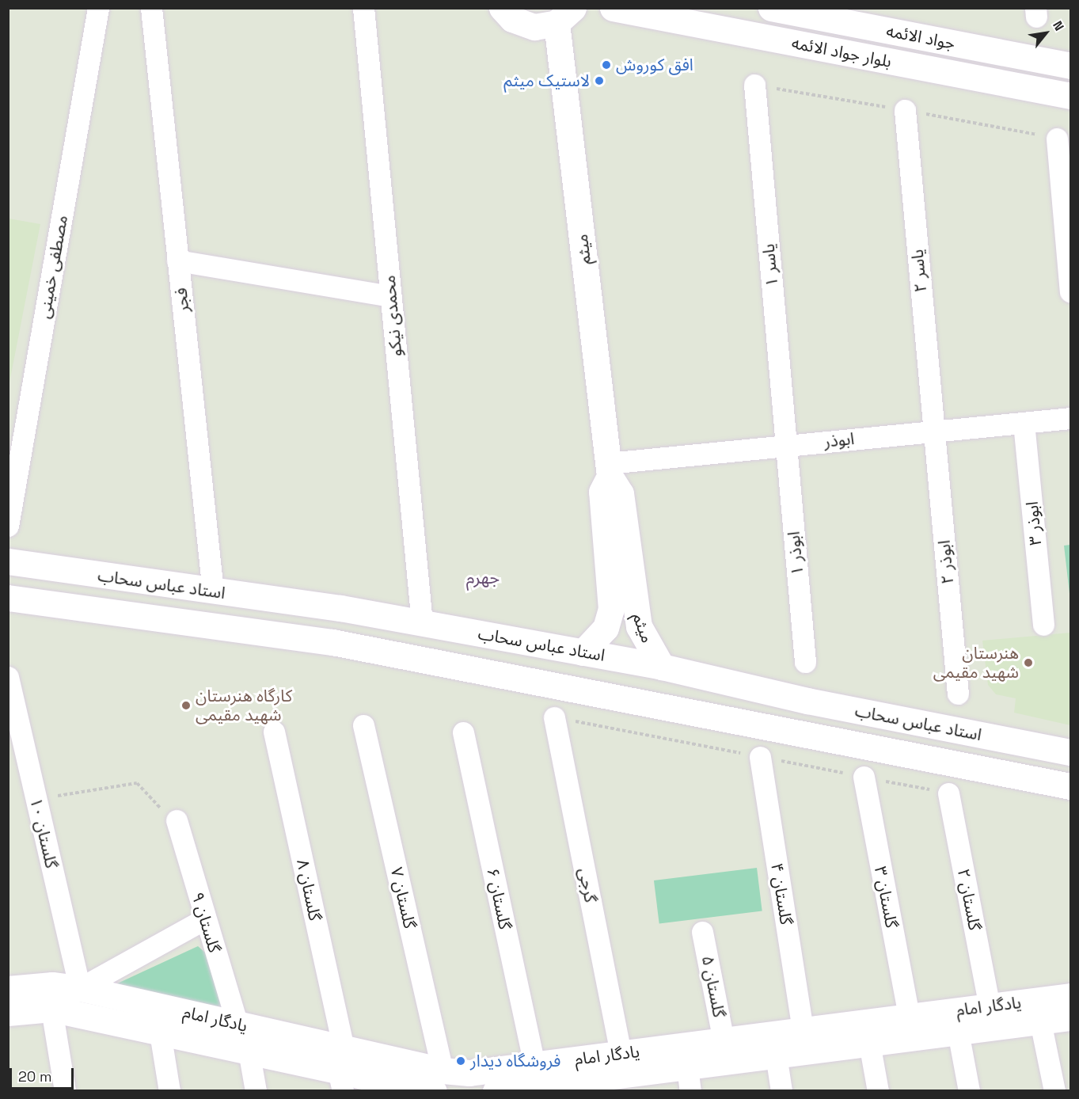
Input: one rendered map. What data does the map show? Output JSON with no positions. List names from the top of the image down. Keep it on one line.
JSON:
{"streets":{"street":["جواد الائمه","بلوار جواد الائمه","میثم","یاسر ۱","مصطفی خمینی","یاسر ۲","فجر","محمدی نیکو","ابوذر","ابوذر ۳","ابوذر ۱","ابوذر ۲","استاد عباس سحاب","گلستان ۱۰","گرجی","گلستان ۸","گلستان ۴","گلستان ۳","گلستان ۷","گلستان ۶","گلستان ۲","گلستان ۹","گلستان ۵","یادگار امام"]},"crossings":[["میثم","ابوذر"],["میثم","استاد عباس سحاب"],["یاسر ۱","ابوذر"],["یاسر ۱","ابوذر ۱"],["یاسر ۲","ابوذر"],["یاسر ۲","ابوذر ۲"],["فجر","استاد عباس سحاب"],["محمدی نیکو","استاد عباس سحاب"],["ابوذر","ابوذر ۳"],["ابوذر","ابوذر ۱"],["ابوذر","ابوذر ۲"],["گلستان ۱۰","یادگار امام"],["گرجی","یادگار امام"],["گلستان ۸","یادگار امام"],["گلستان ۴","یادگار امام"],["گلستان ۳","یادگار امام"],["گلستان ۷","یادگار امام"],["گلستان ۶","یادگار امام"],["گلستان ۲","یادگار امام"],["گلستان ۹","یادگار امام"],["گلستان ۵","یادگار امام"]],"districts":["جهرم"],"places":["افق کوروش","لاستیک میثم","هنرستان شهید مقیمی","کارگاه هنرستان شهید مقیمی","فروشگاه دیدار"],"scale_bar":"20 m","north":"top right"}
